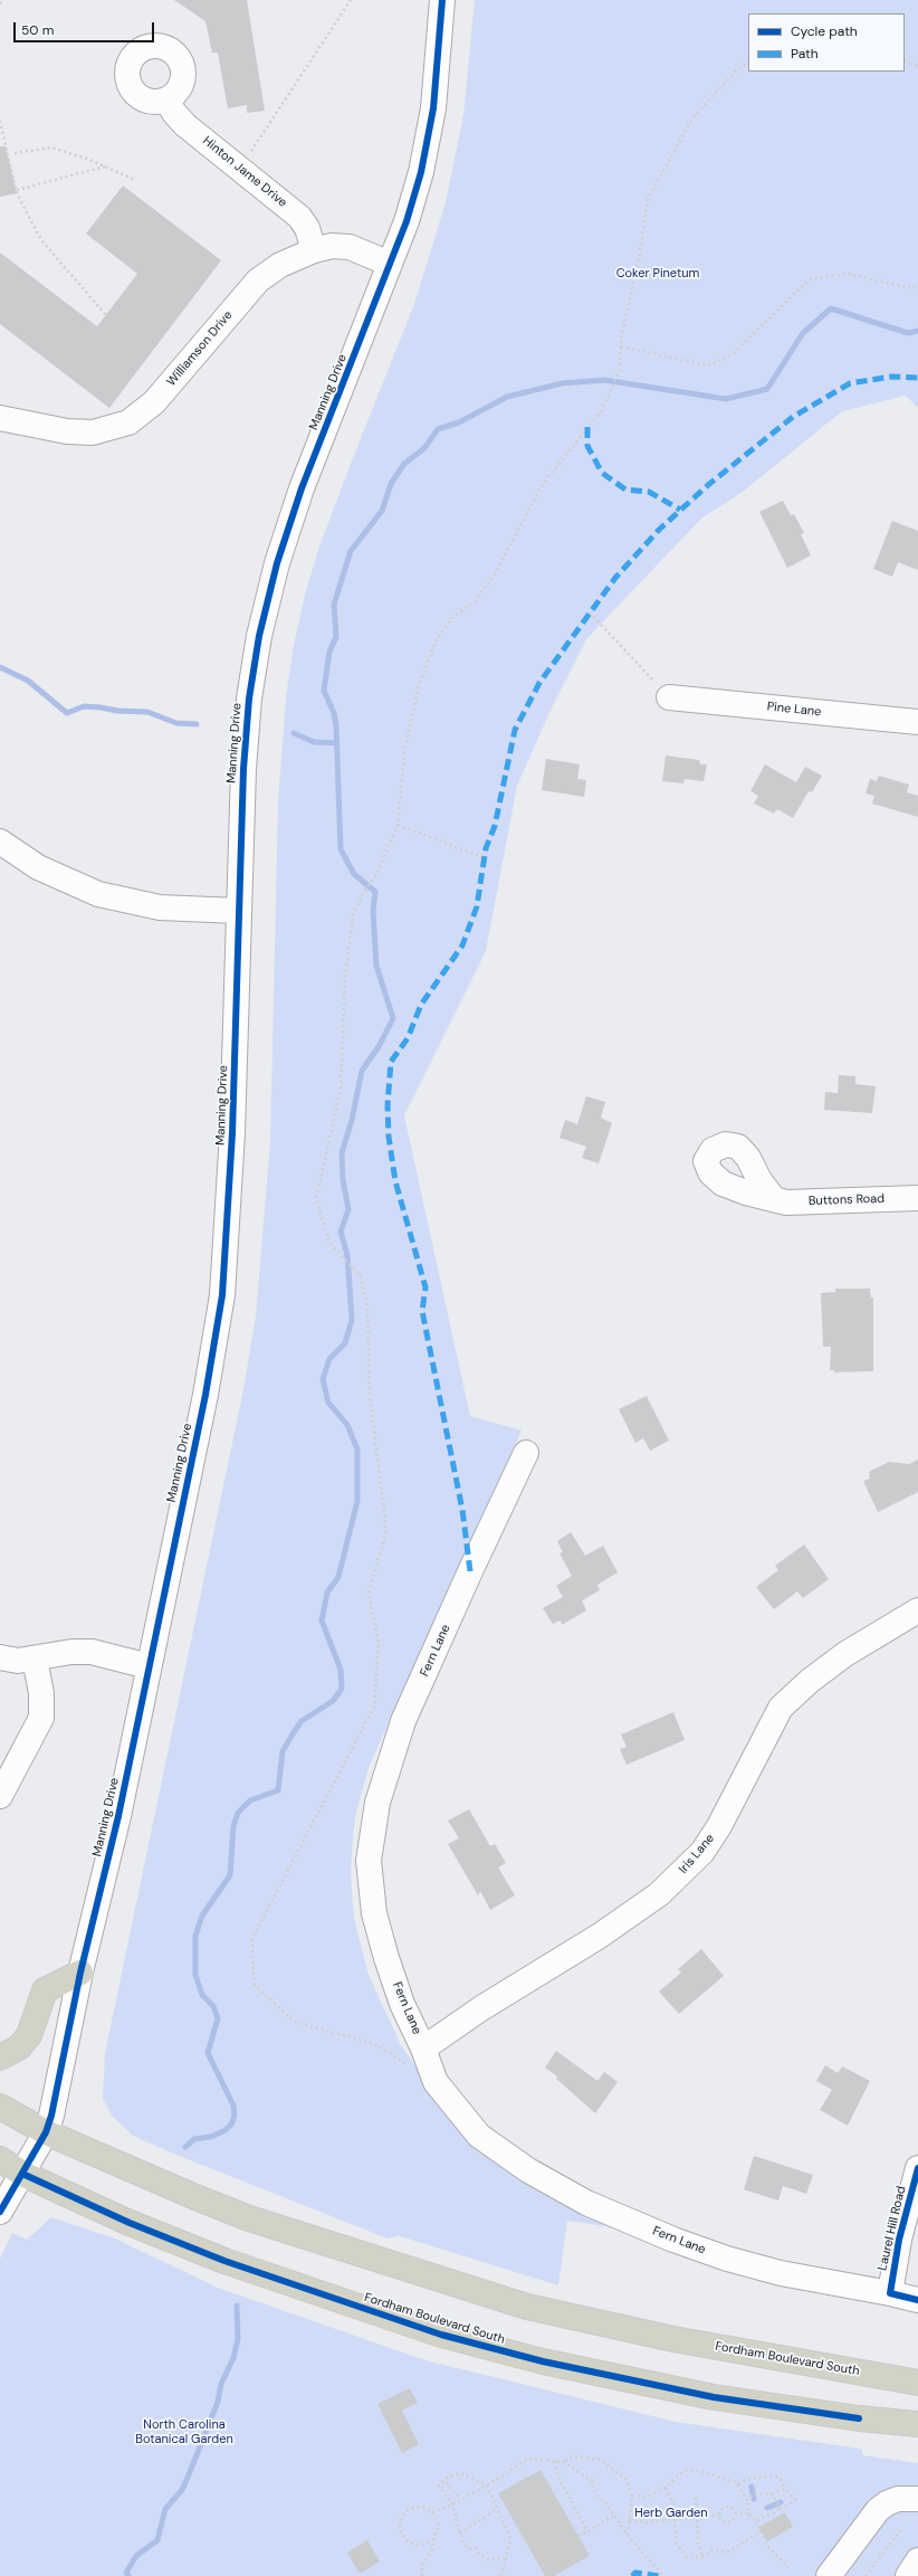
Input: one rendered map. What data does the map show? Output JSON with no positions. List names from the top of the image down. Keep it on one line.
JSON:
{"streets":{"highway":["Fordham Boulevard South"],"street":["Hinton Jame Drive","Williamson Drive","Manning Drive","Pine Lane","Buttons Road","Fern Lane","Iris Lane","Laurel Hill Road"]},"crossings":[["Hinton Jame Drive","Williamson Drive"],["Williamson Drive","Manning Drive"],["Manning Drive","Fordham Boulevard South"],["Fern Lane","Iris Lane"],["Fern Lane","Laurel Hill Road"]],"parks":["Coker Pinetum","North Carolina Botanical Garden","Herb Garden"],"legend":["Cycle path","Path"],"scale_bar":"50 m"}
